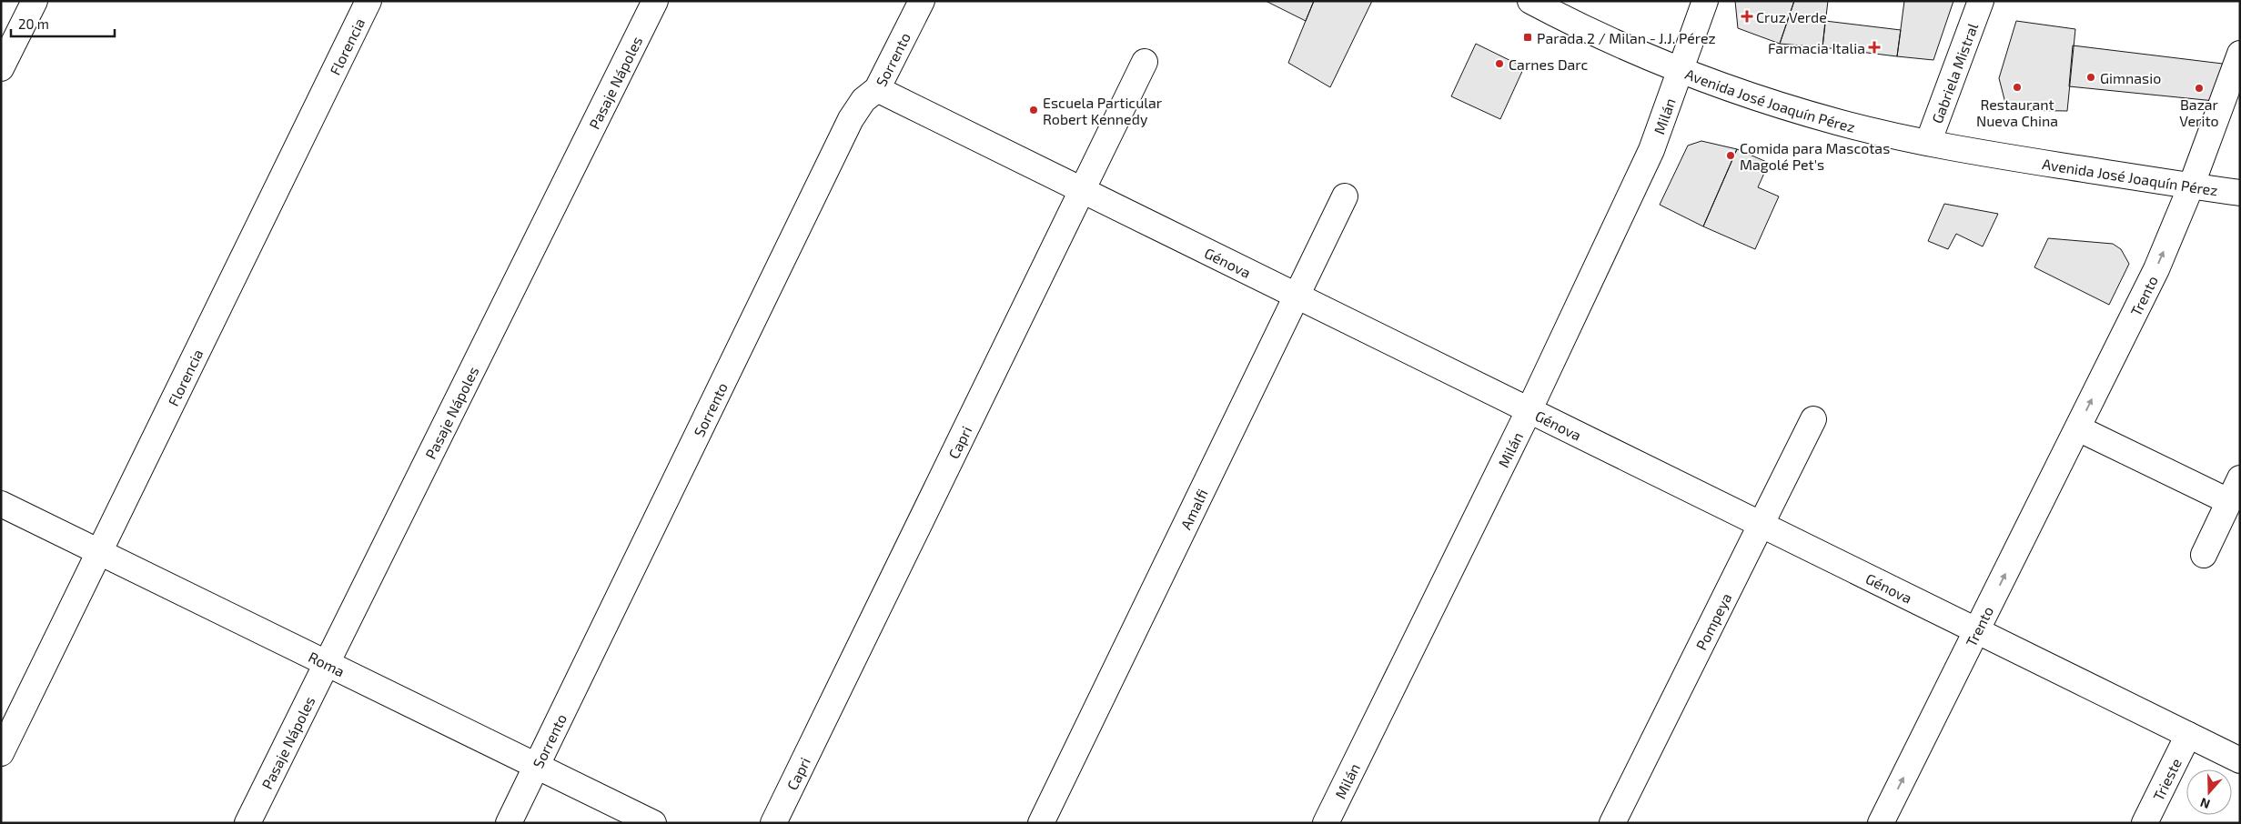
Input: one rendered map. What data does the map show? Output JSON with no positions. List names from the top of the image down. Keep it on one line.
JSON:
{"streets":{"street":["Florencia","Sorrento","Gabriela Mistral","Pasaje Nápoles","Avenida José Joaquín Pérez","Milán","Génova","Trento","Capri","Amalfi","Pompeya","Roma","Trieste"]},"crossings":[["Florencia","Roma"],["Sorrento","Génova"],["Sorrento","Roma"],["Gabriela Mistral","Avenida José Joaquín Pérez"],["Pasaje Nápoles","Roma"],["Avenida José Joaquín Pérez","Milán"],["Avenida José Joaquín Pérez","Trento"],["Milán","Génova"],["Génova","Trento"],["Génova","Capri"],["Génova","Amalfi"],["Génova","Pompeya"],["Génova","Trieste"]],"one_way":["Trento"],"places":{"health":["Cruz Verde","Farmacia Italia"],"transit":["Parada 2 / Milan - J.J. Pérez"],"other":["Carnes Darc","Gimnasio","Restaurant Nueva China","Bazar Verito","Escuela Particular Robert Kennedy","Comida para Mascotas Magolé Pet's"]},"scale_bar":"20 m","north":"bottom"}
